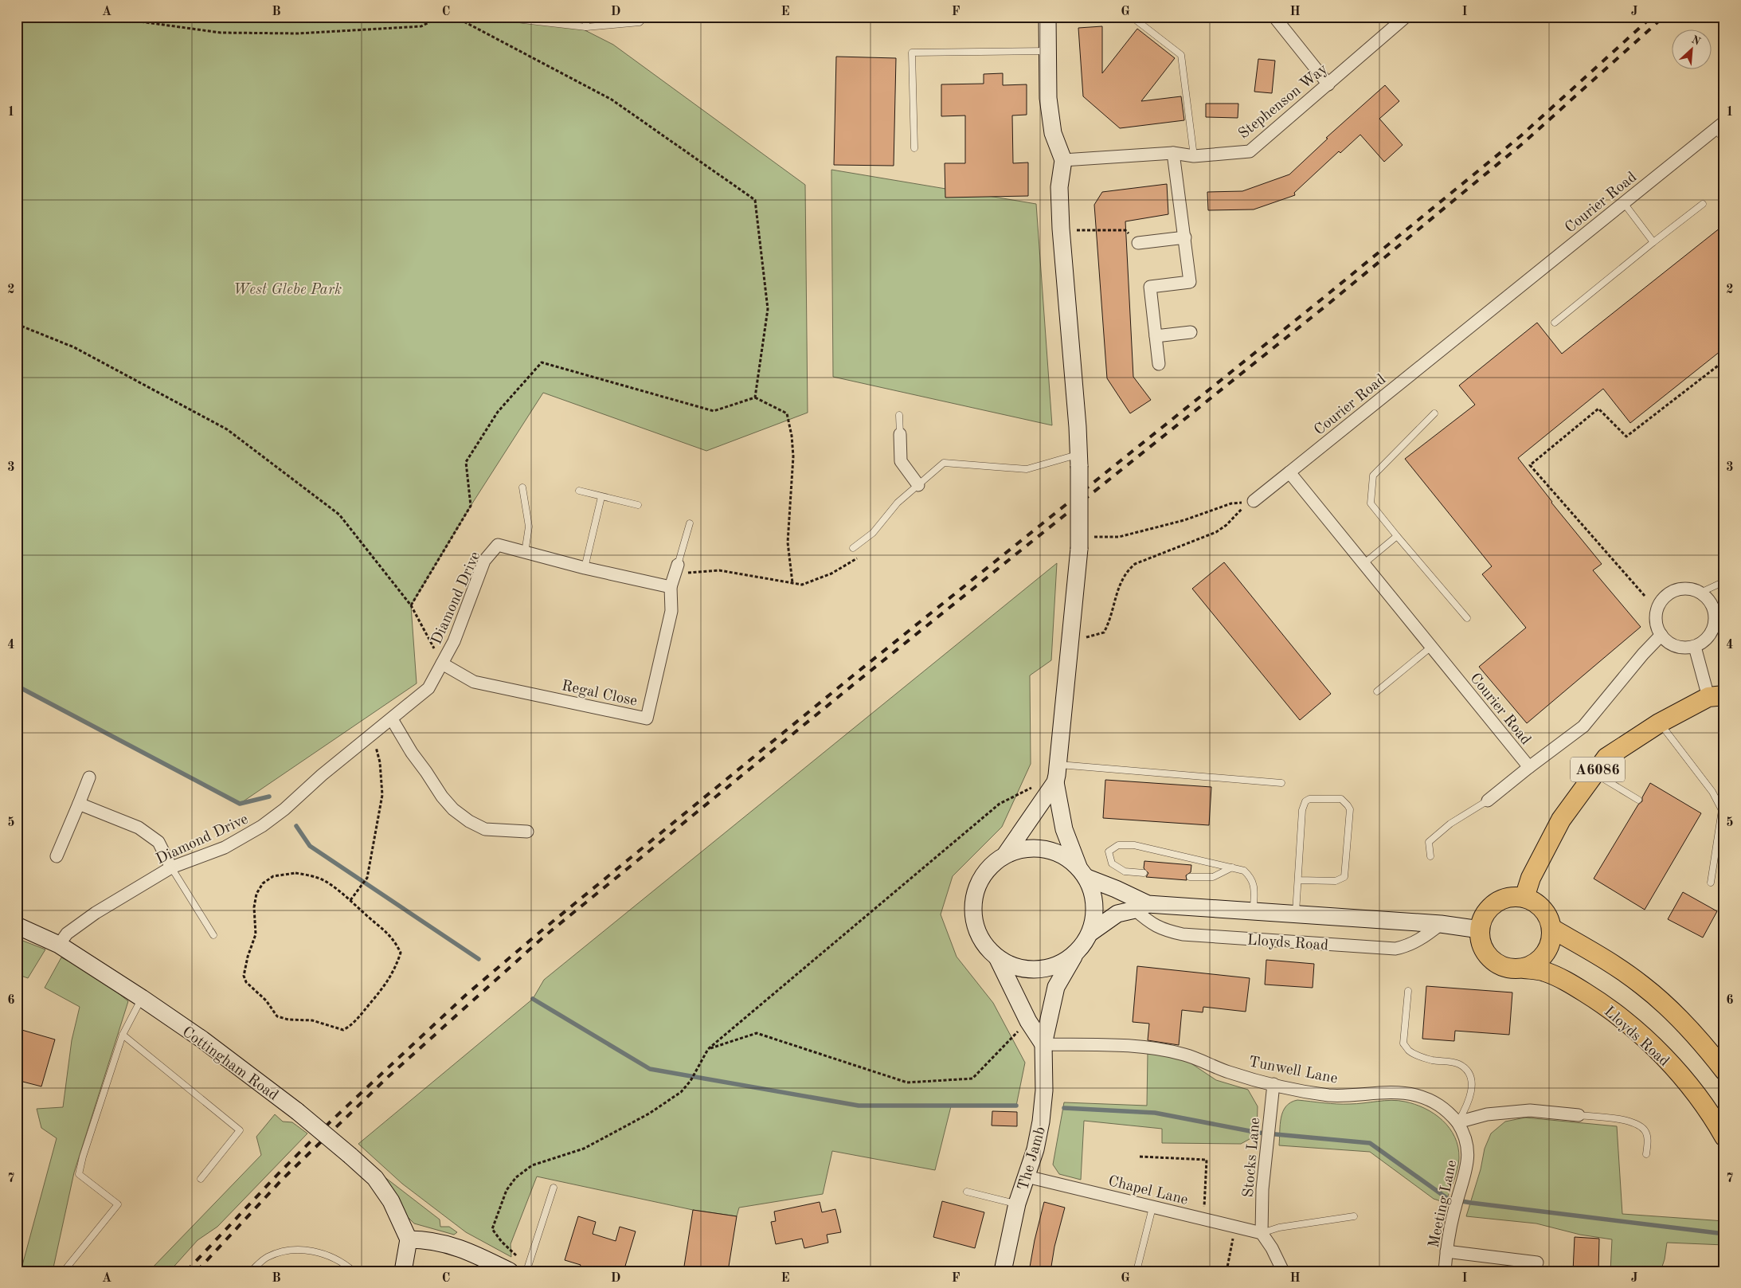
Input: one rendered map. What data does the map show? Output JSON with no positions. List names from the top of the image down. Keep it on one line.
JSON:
{"streets":{"main road":["A6086","Lloyds Road"],"street":["Stephenson Way","Courier Road","Diamond Drive","Regal Close","Cottingham Road","Tunwell Lane","Stocks Lane","The Jamb","Chapel Lane","Meeting Lane"]},"crossings":[["Diamond Drive","Regal Close"],["Diamond Drive","Cottingham Road"],["A6086","Lloyds Road"],["Lloyds Road","The Jamb"],["Tunwell Lane","Stocks Lane"],["Tunwell Lane","The Jamb"],["Tunwell Lane","Meeting Lane"],["Stocks Lane","Chapel Lane"],["The Jamb","Chapel Lane"]],"parks":["West Glebe Park"],"north":"top right","grid":{"columns":["A","B","C","D","E","F","G","H","I","J"],"rows":["1","2","3","4","5","6","7"]}}
